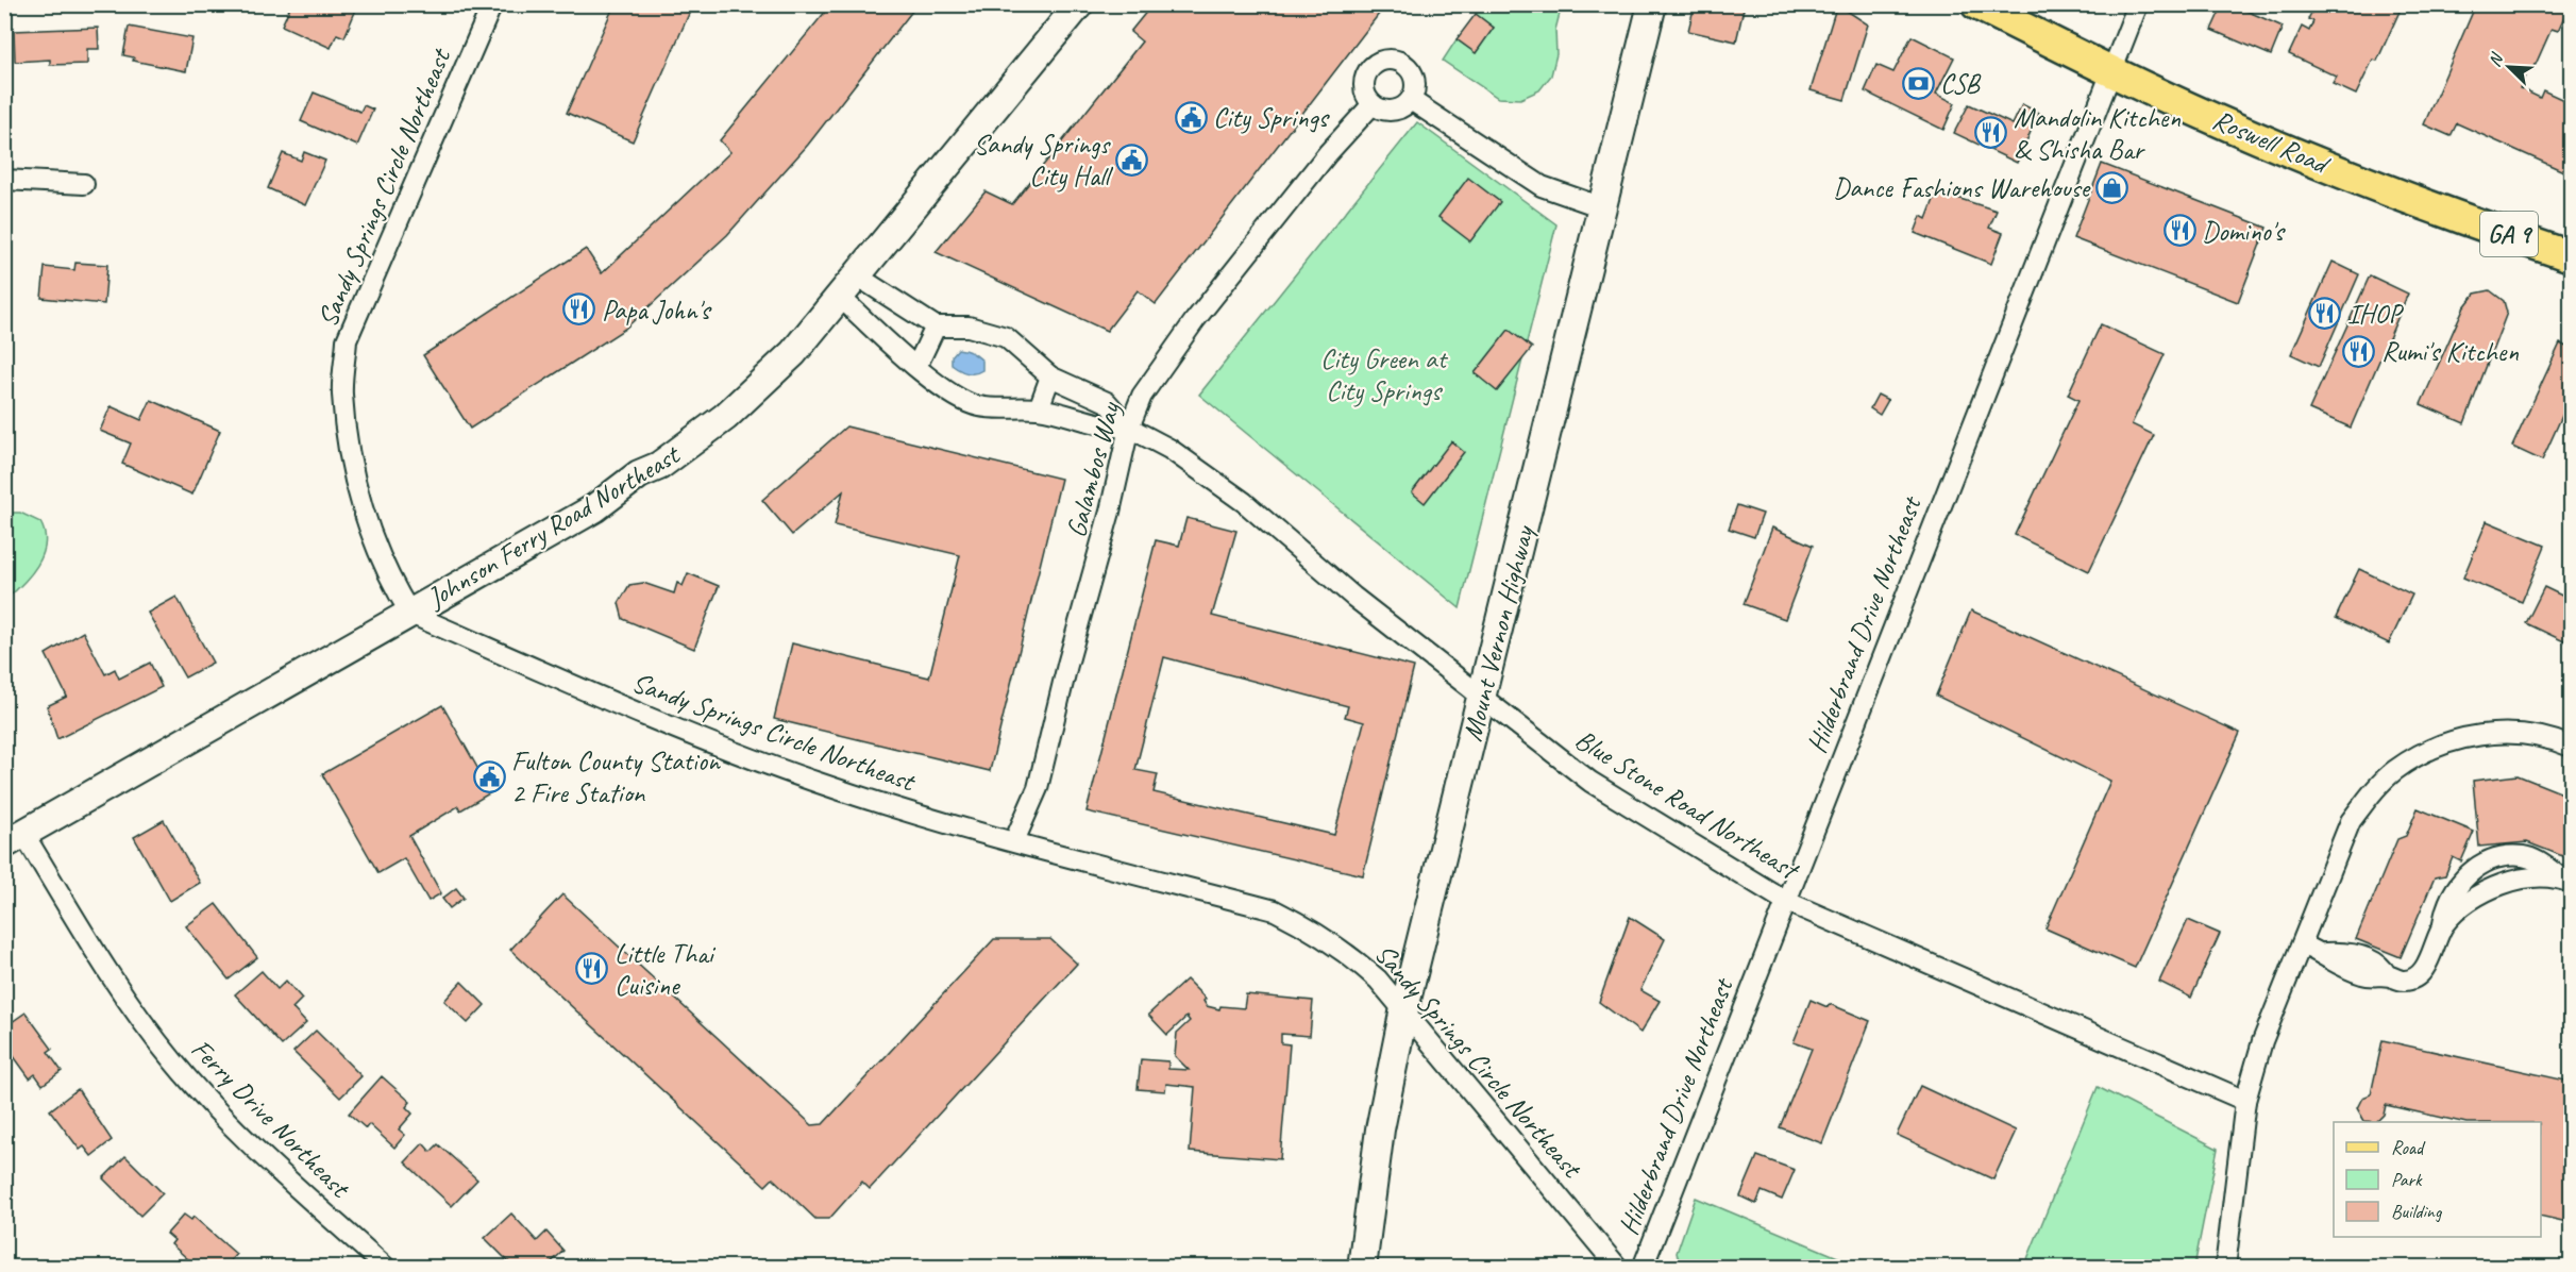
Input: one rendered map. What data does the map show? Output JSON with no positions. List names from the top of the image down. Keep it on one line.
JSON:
{"streets":{"main road":["Roswell Road","GA 9"],"street":["Sandy Springs Circle Northeast","Galambos Way","Johnson Ferry Road Northeast","Hilderbrand Drive Northeast","Mount Vernon Highway","Blue Stone Road Northeast","Ferry Drive Northeast"]},"crossings":[["Roswell Road","Hilderbrand Drive Northeast"],["Sandy Springs Circle Northeast","Galambos Way"],["Sandy Springs Circle Northeast","Johnson Ferry Road Northeast"],["Sandy Springs Circle Northeast","Mount Vernon Highway"],["Galambos Way","Blue Stone Road Northeast"],["Johnson Ferry Road Northeast","Blue Stone Road Northeast"],["Johnson Ferry Road Northeast","Ferry Drive Northeast"],["Hilderbrand Drive Northeast","Blue Stone Road Northeast"],["Mount Vernon Highway","Blue Stone Road Northeast"]],"parks":["City Green at City Springs"],"places":{"bank":["CSB"],"public building":["City Springs","Sandy Springs City Hall","Fulton County Station 2 Fire Station"],"restaurant":["Mandolin Kitchen & Shisha Bar","Domino's","Papa John's","IHOP","Rumi's Kitchen","Little Thai Cuisine"],"shop":["Dance Fashions Warehouse"]},"legend":["Road","Park","Building"],"north":"top left"}
